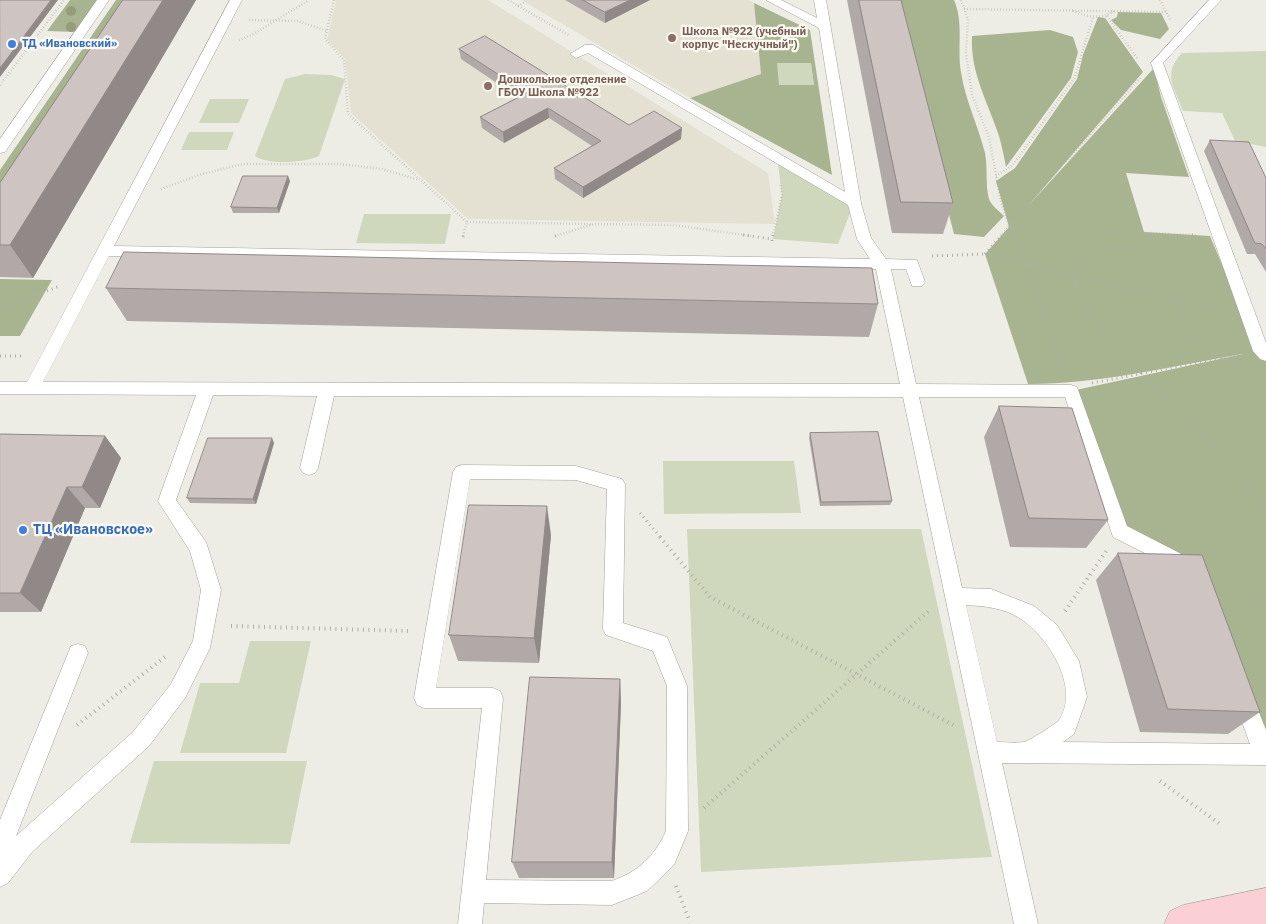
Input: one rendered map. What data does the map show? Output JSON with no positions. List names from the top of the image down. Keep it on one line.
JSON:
{"places":["Школа №922 (учебный корпус \"Нескучный\")","ТД «Ивановский»","Дошкольное отделение ГБОУ Школа №922","ТЦ «Ивановское»"]}
